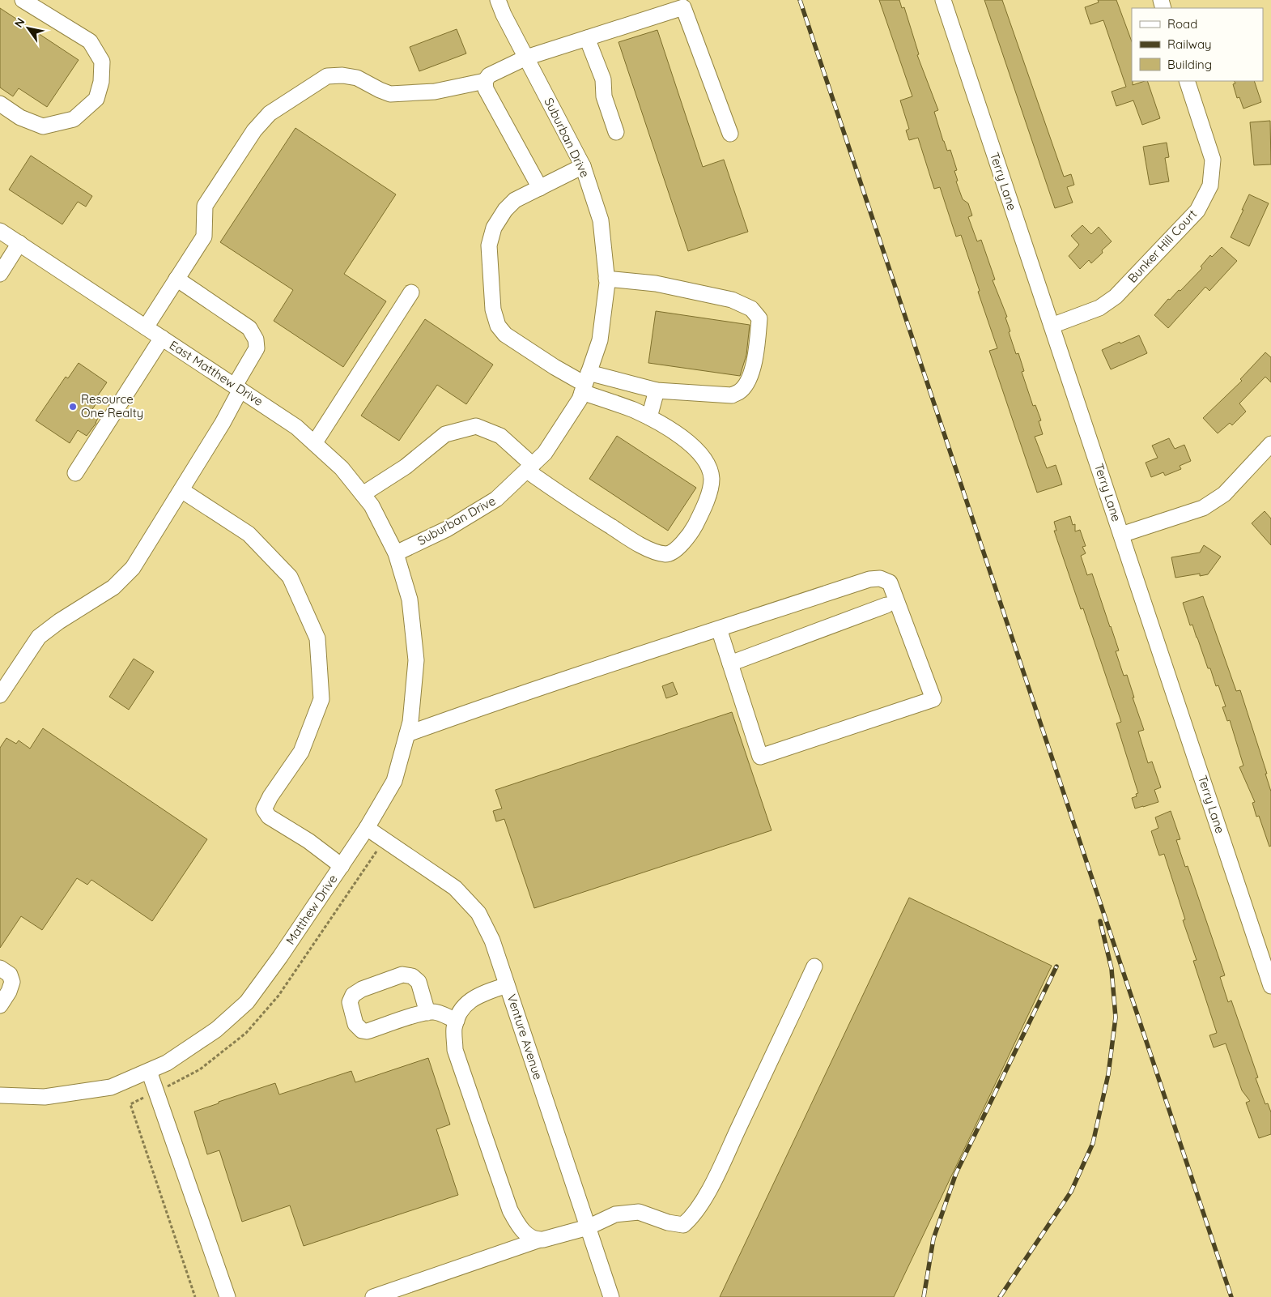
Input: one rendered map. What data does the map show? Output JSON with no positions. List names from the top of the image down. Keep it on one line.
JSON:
{"streets":{"street":["Suburban Drive","Terry Lane","Bunker Hill Court","East Matthew Drive","Matthew Drive","Venture Avenue"]},"crossings":[["Suburban Drive","East Matthew Drive"],["Suburban Drive","Matthew Drive"],["Terry Lane","Bunker Hill Court"],["East Matthew Drive","Matthew Drive"],["Matthew Drive","Venture Avenue"]],"places":["Resource One Realty"],"legend":["Road","Railway","Building"],"north":"top left"}
